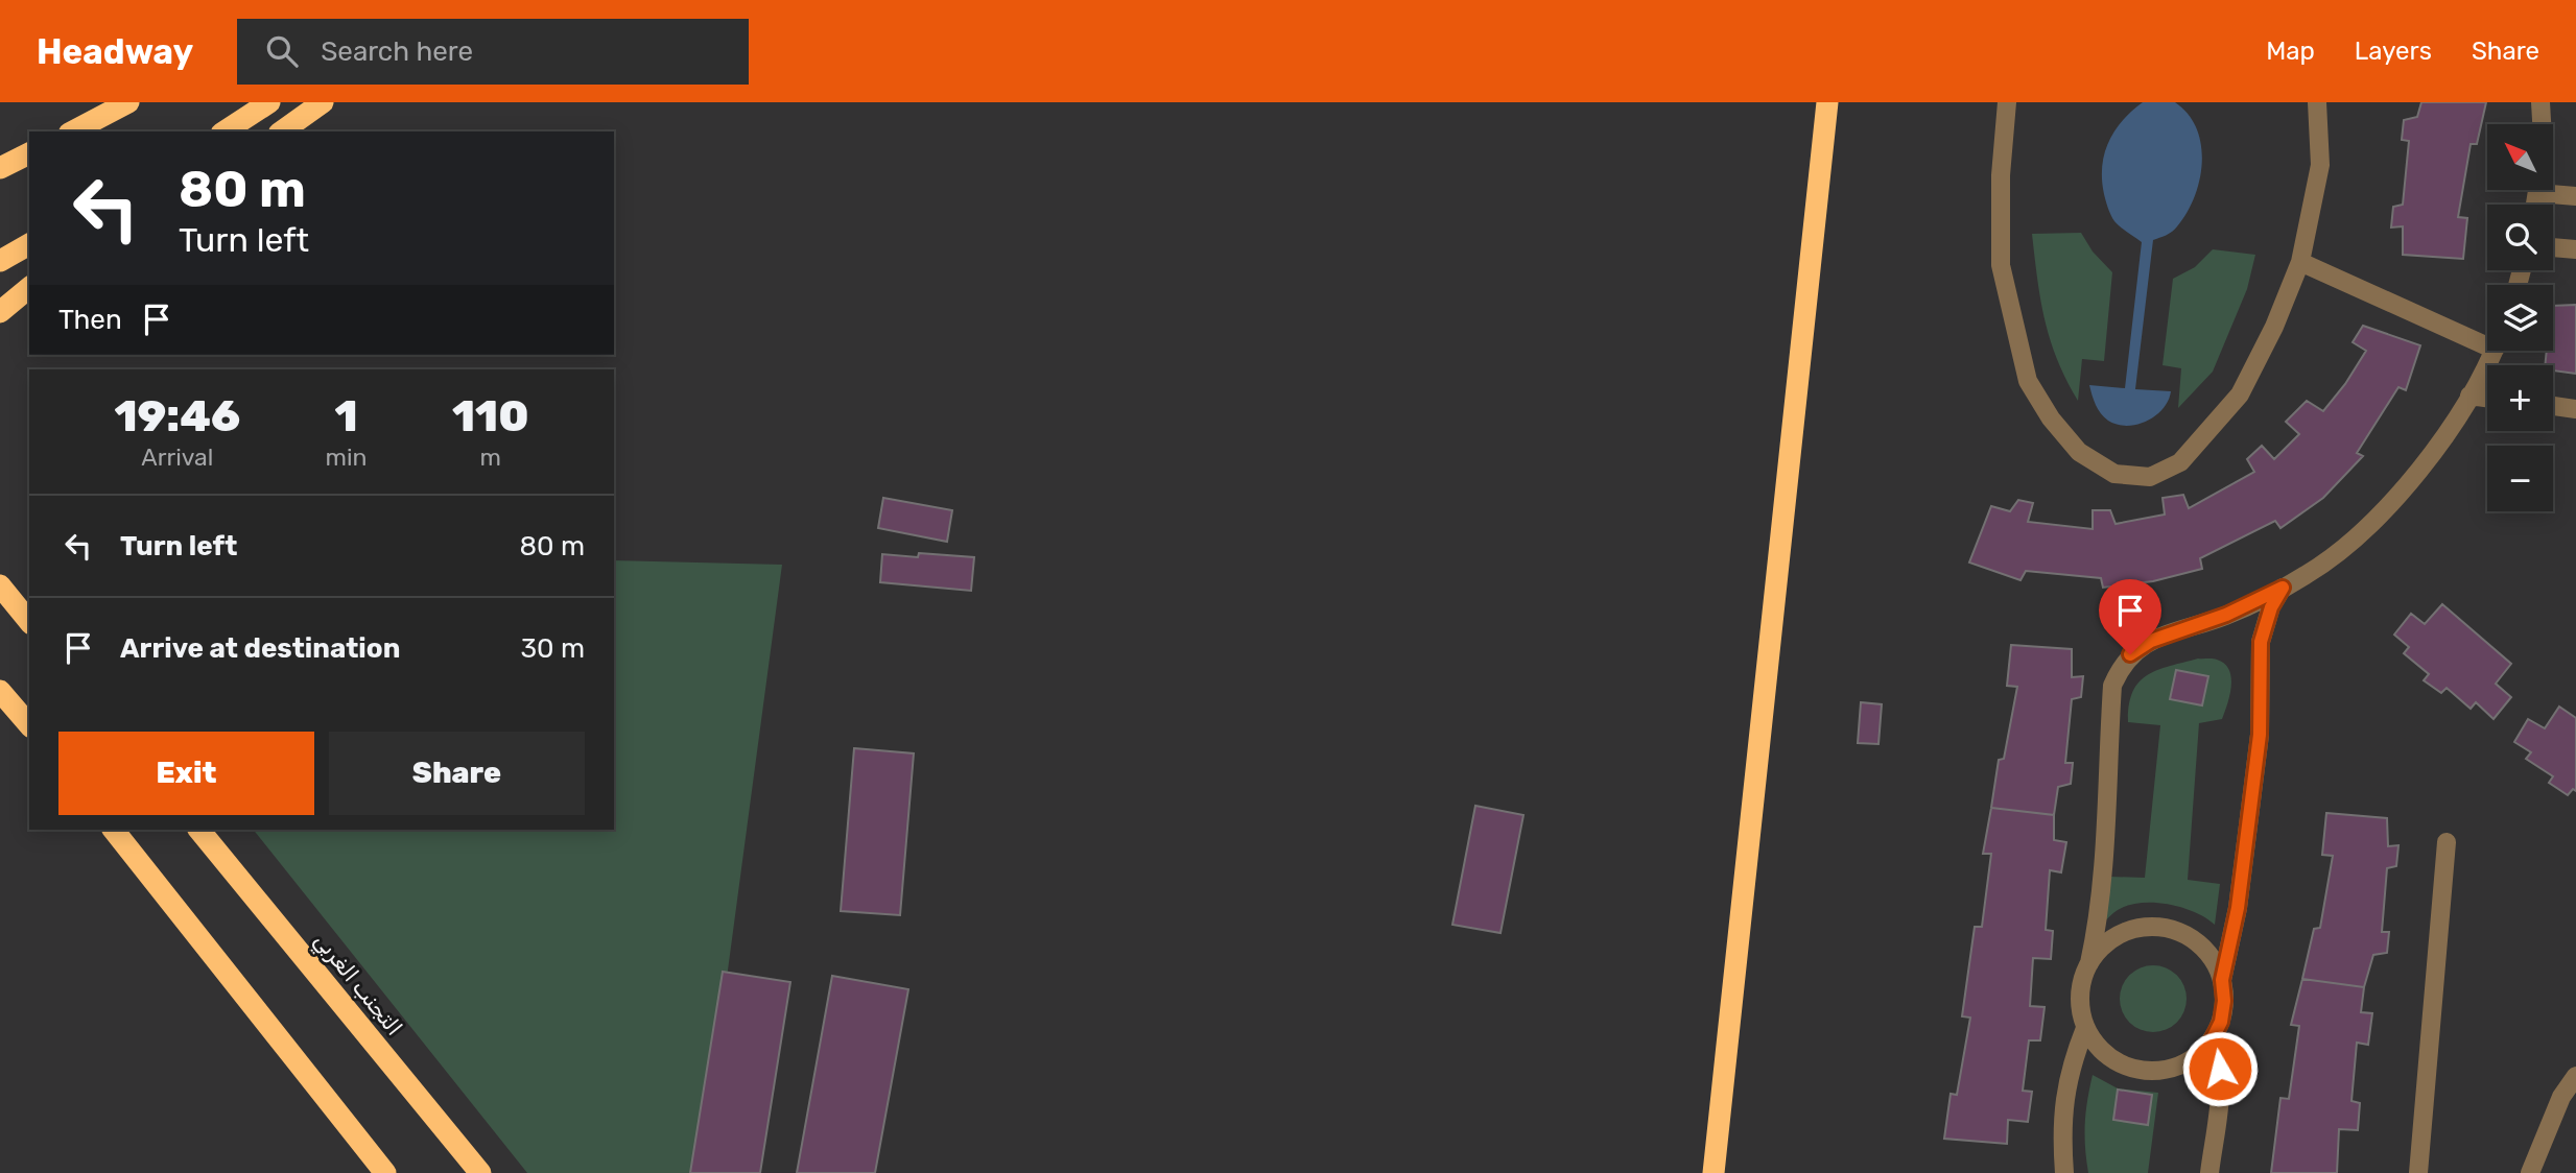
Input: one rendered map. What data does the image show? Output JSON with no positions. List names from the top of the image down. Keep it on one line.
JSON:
{"streets":{"highway":["التجنب الغربي"]},"north":"top left","page":{"header":"Headway","search":"Search here","nav":["Map","Layers","Share"],"map_buttons":["+","−"],"turn":["80 m","Turn left"],"then":"Then","eta":["19:46","Arrival","1","min","110","m"],"list":[{"name":"Turn left","value":"80 m"},{"name":"Arrive at destination","value":"30 m"}],"buttons":["Exit","Share"]}}
